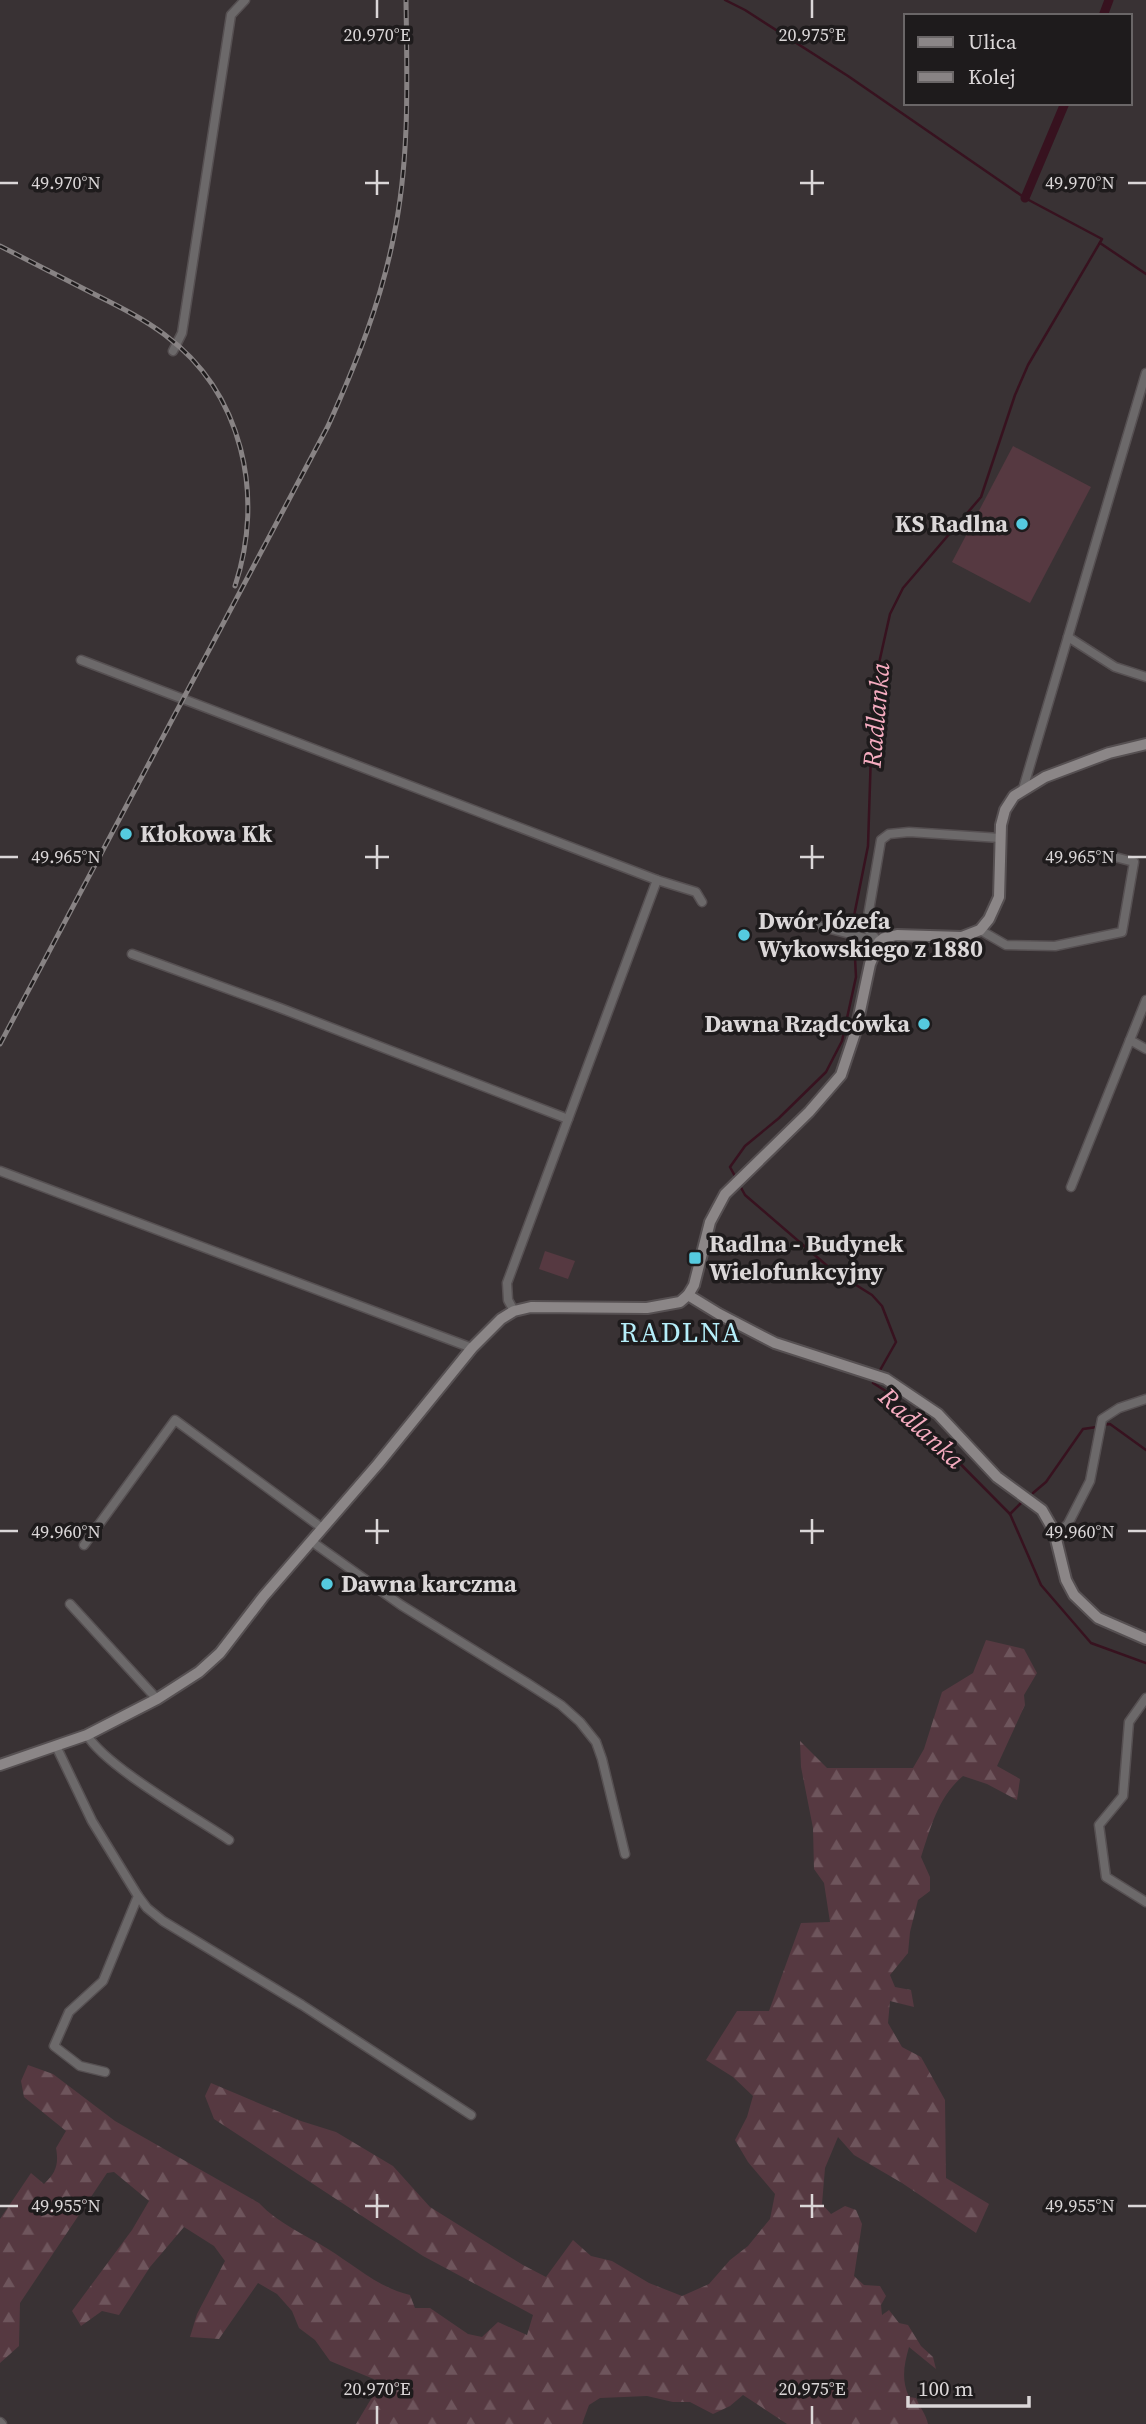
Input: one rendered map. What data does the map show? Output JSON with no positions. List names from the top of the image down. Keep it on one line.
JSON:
{"districts":["RADLNA"],"water":["Radlanka"],"places":{"other":["KS Radlna","Kłokowa Kk","Dwór Józefa Wykowskiego z 1880","Dawna Rządcówka","Dawna karczma"],"transit":["Radlna - Budynek Wielofunkcyjny"]},"legend":["Ulica","Kolej"],"scale_bar":"100 m","coordinates":["20.970°E","20.975°E","49.970°N","49.965°N","49.960°N","49.955°N"]}
